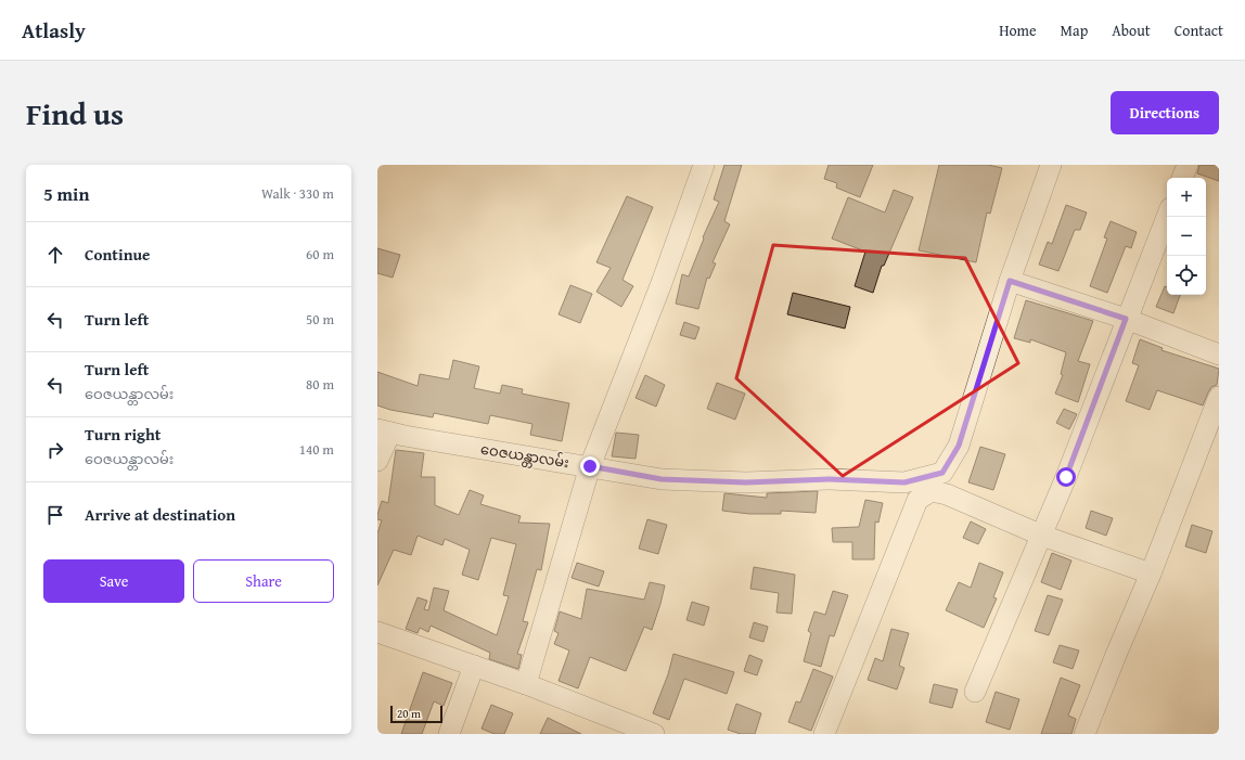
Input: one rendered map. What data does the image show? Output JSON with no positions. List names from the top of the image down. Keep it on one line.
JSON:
{"streets":{"street":["ဝေဇယန္တာလမ်း"]},"scale_bar":"20 m","page":{"header":"Atlasly","nav":["Home","Map","About","Contact"],"title":"Find us","buttons":["Directions",["Save","Share"]],"heading":["5 min","Walk · 330 m"],"map_buttons":["+","−"],"list":[["Continue","60 m"],["Turn left","50 m"],["Turn left","ဝေဇယန္တာလမ်း","80 m"],["Turn right","ဝေဇယန္တာလမ်း","140 m"],"Arrive at destination"],"scale":"20 m"}}
